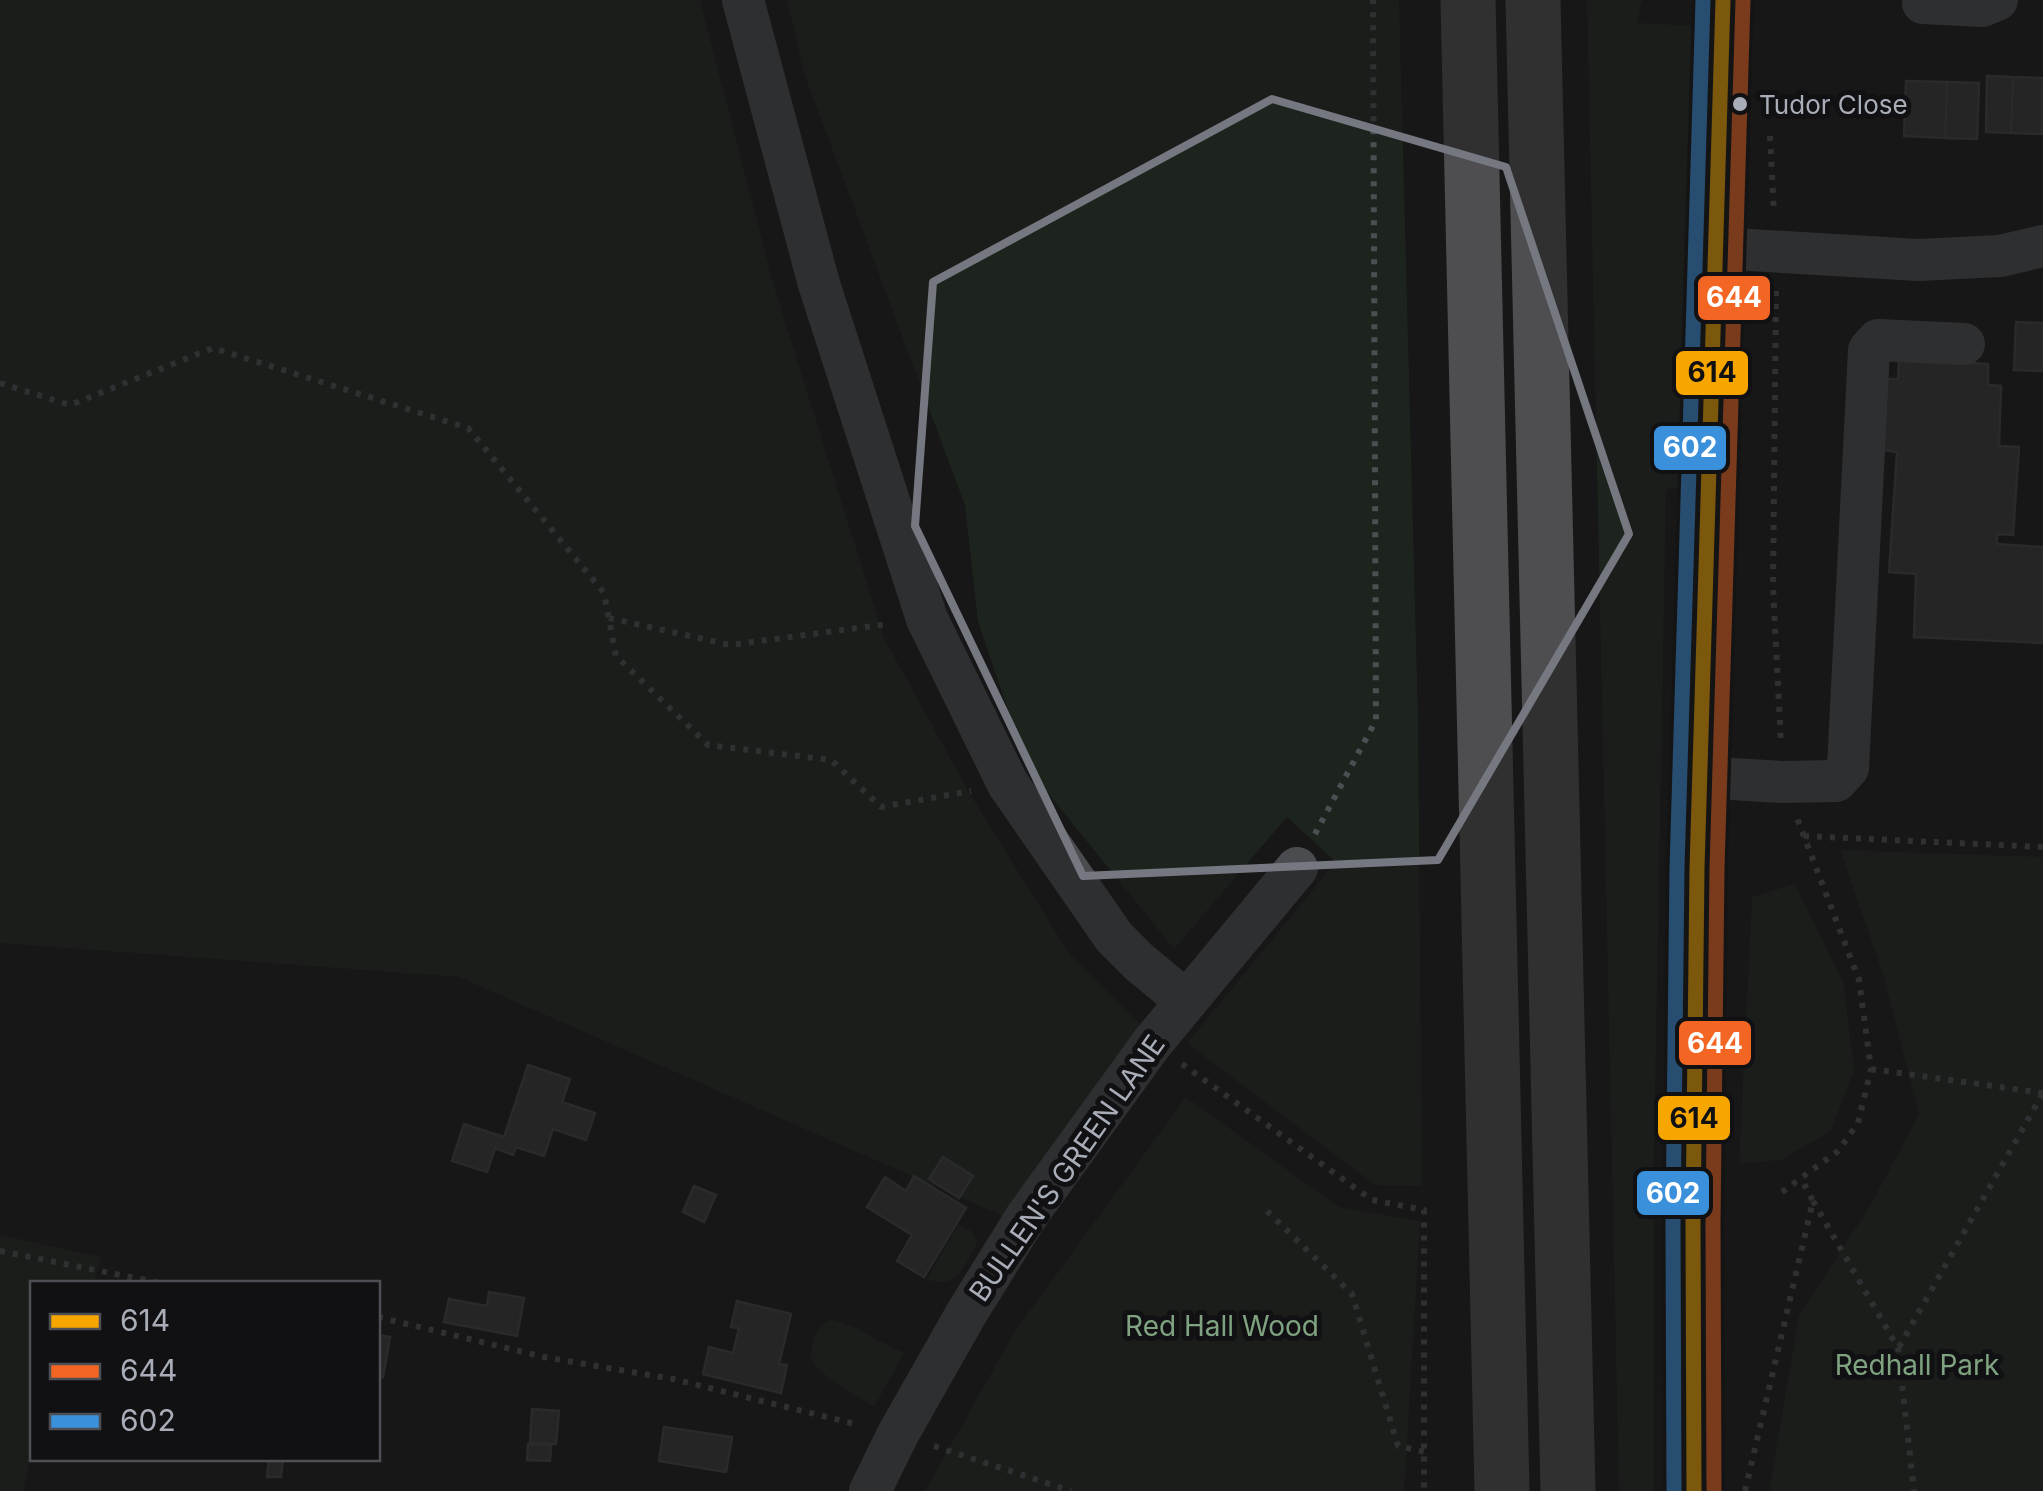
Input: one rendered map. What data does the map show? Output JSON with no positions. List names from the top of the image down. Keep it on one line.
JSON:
{"streets":{"street":["BULLEN'S GREEN LANE"]},"parks":["Red Hall Wood","Redhall Park"],"places":["Tudor Close"],"lines":["transit line 614","transit line 644","transit line 602"],"legend":["614","644","602"]}
